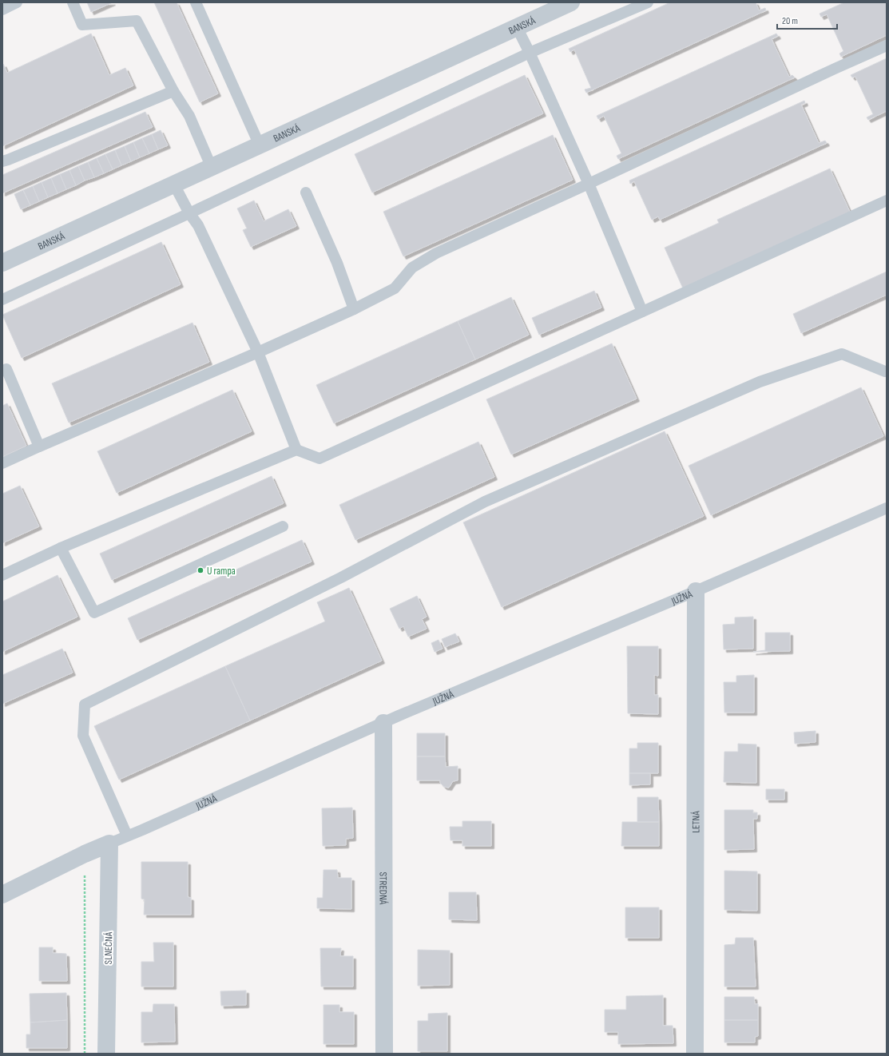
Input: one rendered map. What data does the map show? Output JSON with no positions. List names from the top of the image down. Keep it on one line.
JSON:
{"streets":{"street":["BANSKÁ","JUŽNÁ","LETNÁ","STREDNÁ","SLNEČNÁ"]},"crossings":[["JUŽNÁ","LETNÁ"],["JUŽNÁ","STREDNÁ"],["JUŽNÁ","SLNEČNÁ"]],"places":["U rampa"],"scale_bar":"20 m"}
